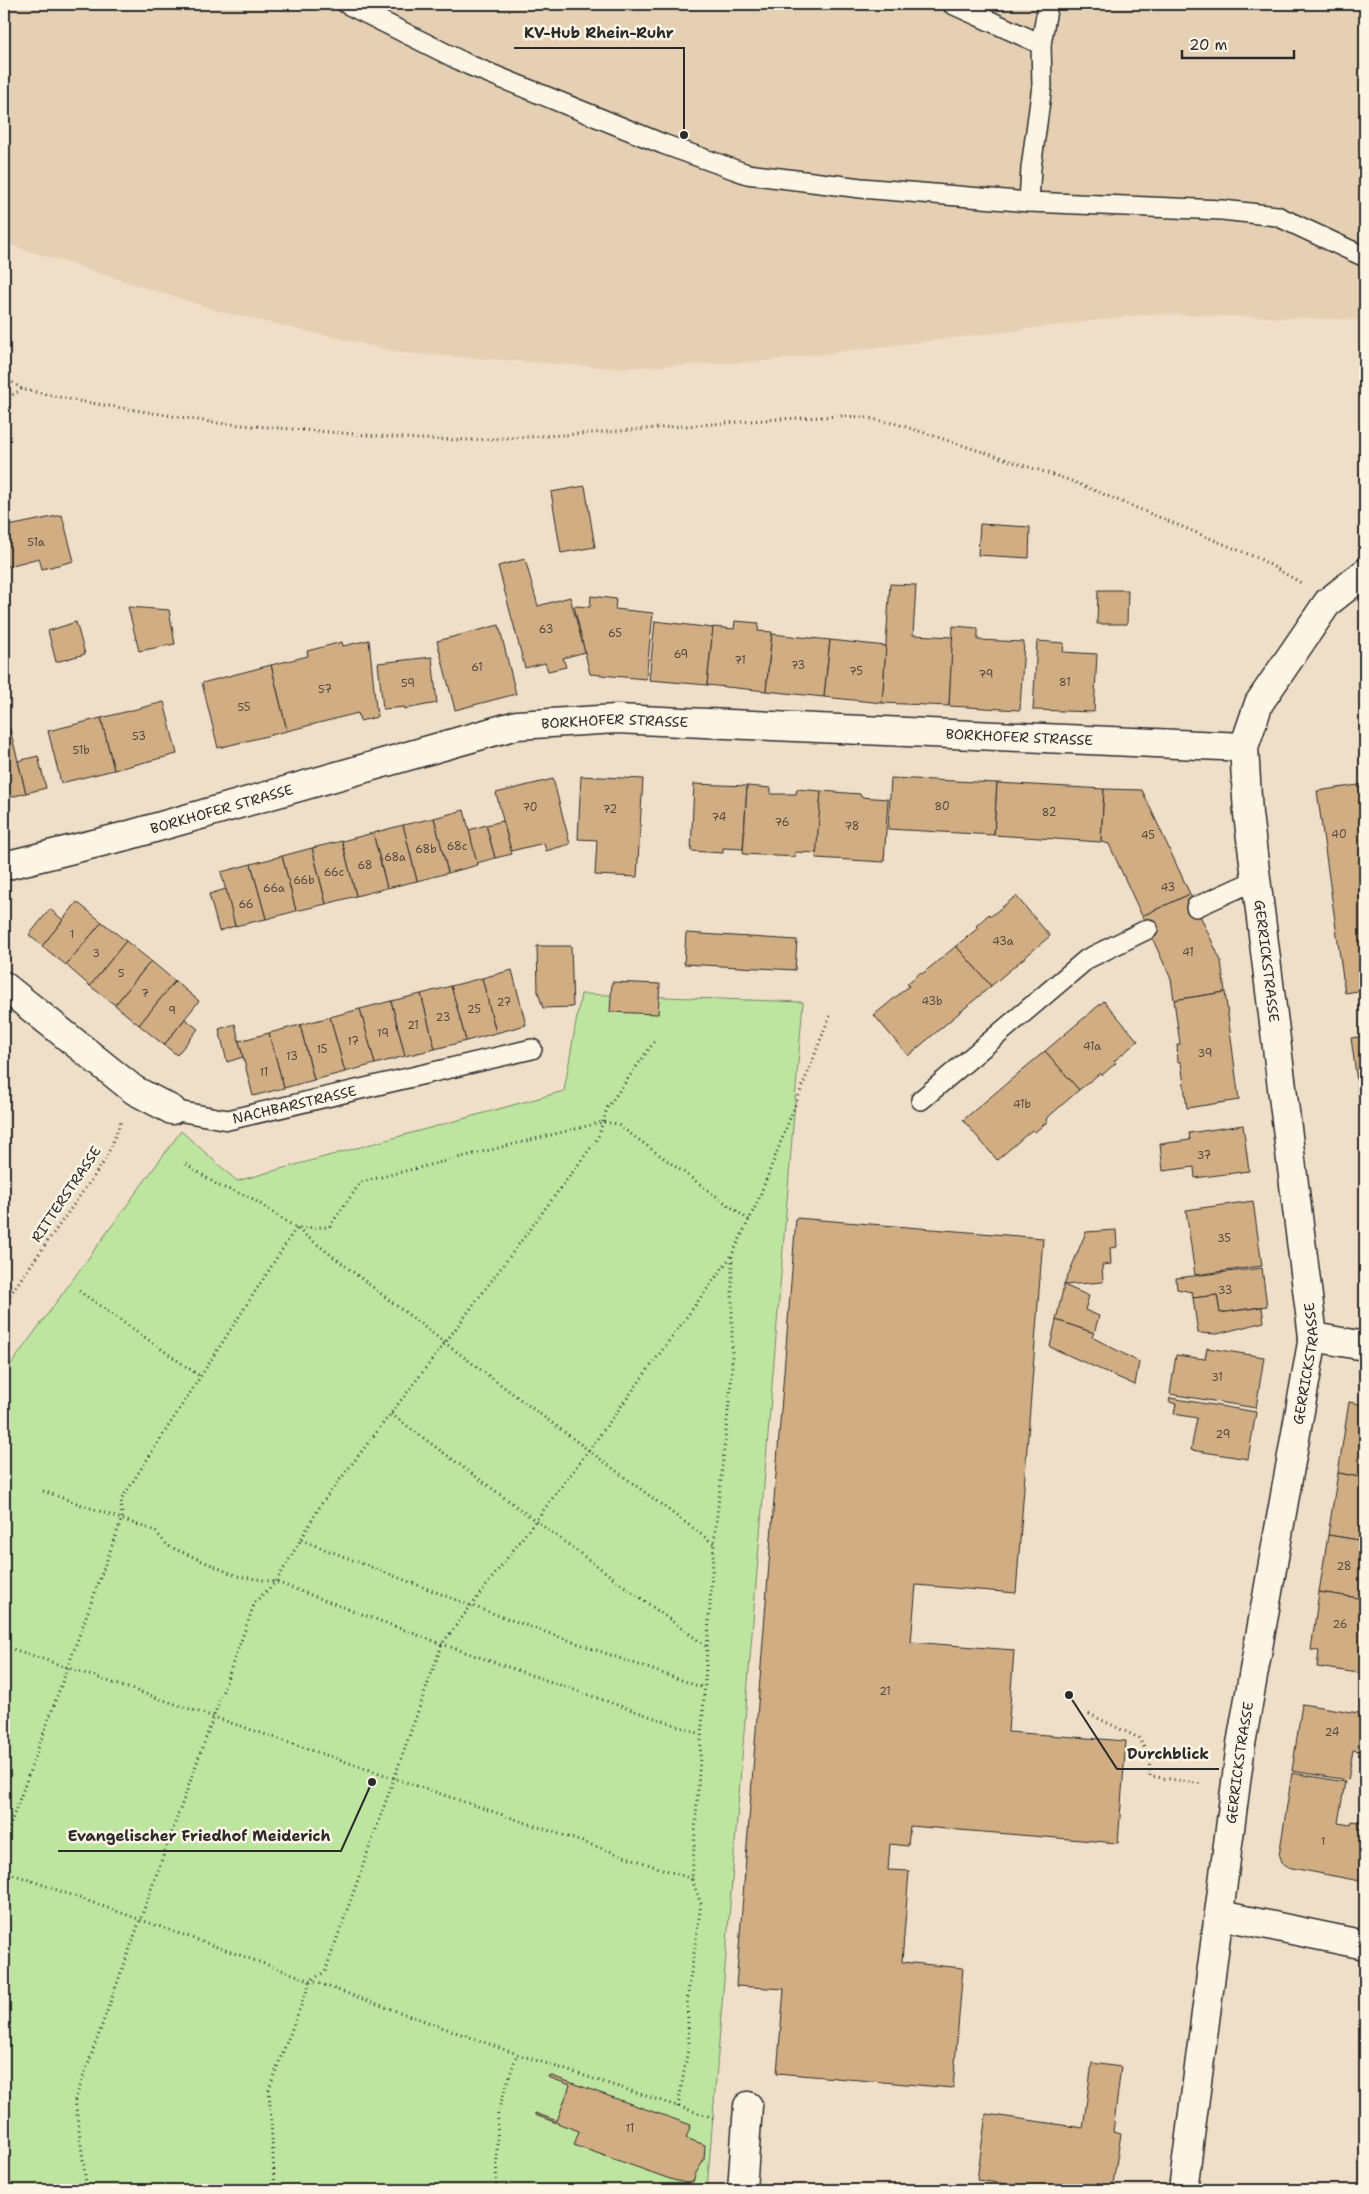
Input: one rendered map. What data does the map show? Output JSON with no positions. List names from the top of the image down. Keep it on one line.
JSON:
{"streets":{"street":["BORKHOFER STRASSE","GERRICKSTRASSE","NACHBARSTRASSE"],"path":["RITTERSTRASSE"]},"crossings":[["BORKHOFER STRASSE","GERRICKSTRASSE"],["NACHBARSTRASSE","RITTERSTRASSE"]],"places":["KV-Hub Rhein-Ruhr","Durchblick","Evangelischer Friedhof Meiderich"],"house_numbers":["51a","63","65","69","71","73","61","75","79","81","59","57","55","53","51b","80","70","72","82","74","76","78","40","45","68c","68b","68a","68","66c","66b","43","66a","66","1","43a","41","3","5","7","43b","27","25","9","23","21","19","17","41a","15","39","13","11","41b","37","35","33","31","29","28","26","21","24","1","11"],"scale_bar":"20 m"}
